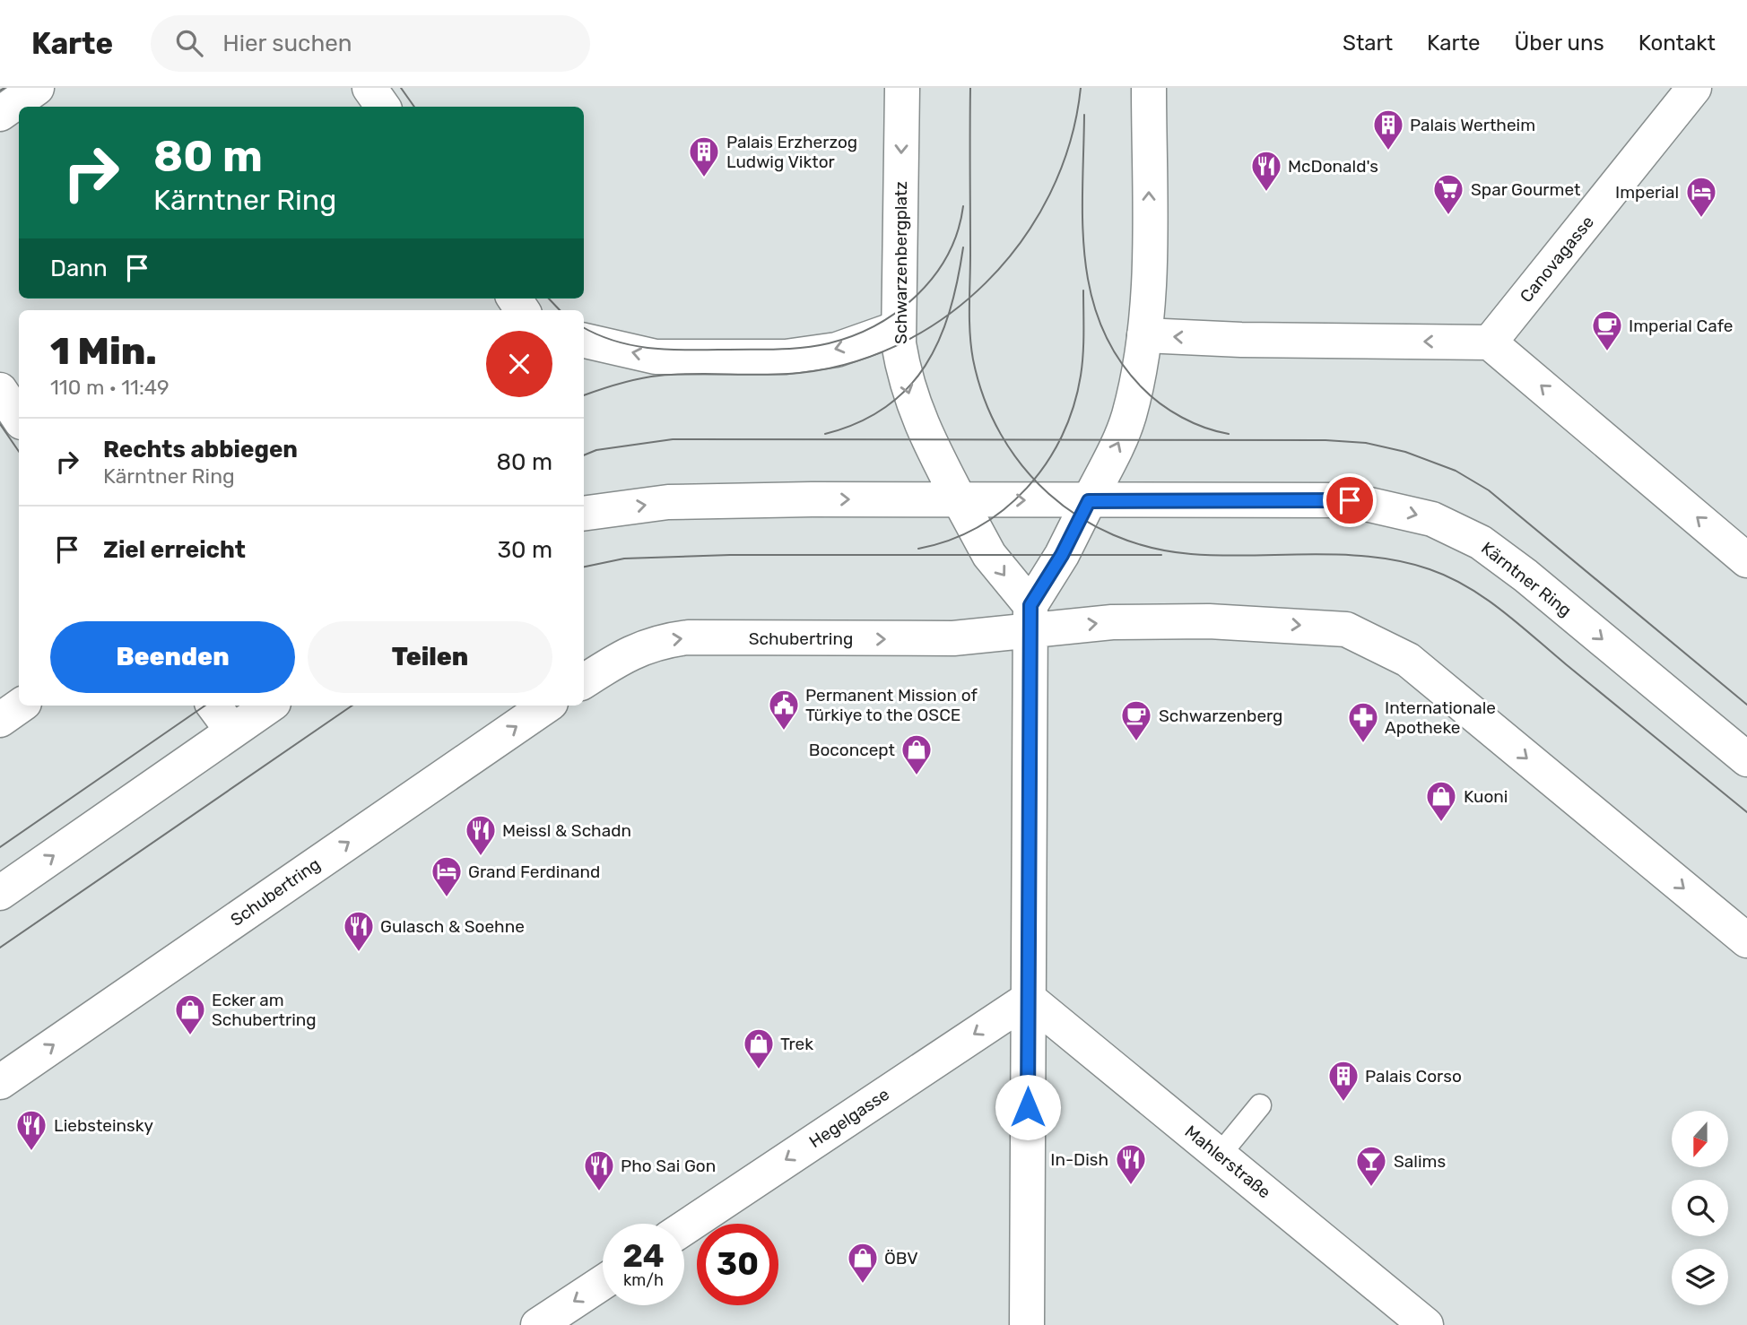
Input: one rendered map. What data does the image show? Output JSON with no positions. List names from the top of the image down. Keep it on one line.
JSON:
{"streets":{"street":["Canovagasse","Schwarzenbergplatz","Kärntner Ring","Schubertring","Hegelgasse","Mahlerstraße"]},"crossings":[["Schwarzenbergplatz","Kärntner Ring"],["Schwarzenbergplatz","Schubertring"],["Hegelgasse","Mahlerstraße"]],"one_way":["Hegelgasse"],"places":{"building":["Palais Wertheim","Palais Erzherzog Ludwig Viktor","Palais Corso"],"restaurant":["McDonald's","Meissl & Schadn","Gulasch & Soehne","Liebsteinsky","In-Dish","Pho Sai Gon"],"supermarket":["Spar Gourmet"],"hotel":["Imperial","Grand Ferdinand"],"cafe":["Imperial Cafe","Schwarzenberg"],"public building":["Permanent Mission of Türkiye to the OSCE"],"pharmacy":["Internationale Apotheke"],"shop":["Boconcept","Kuoni","Ecker am Schubertring","Trek","ÖBV"],"bar":["Salims"]},"north":"bottom","page":{"header":"Karte","search":"Hier suchen","nav":["Start","Karte","Über uns","Kontakt"],"turn":["80 m","Kärntner Ring"],"then":"Dann","heading":["1 Min.","110 m · 11:49"],"list":[{"name":"Rechts abbiegen","note":"Kärntner Ring","value":"80 m"},{"name":"Ziel erreicht","value":"30 m"}],"buttons":["Beenden","Teilen"],"speed":"24 km/h","limit":"30"}}
